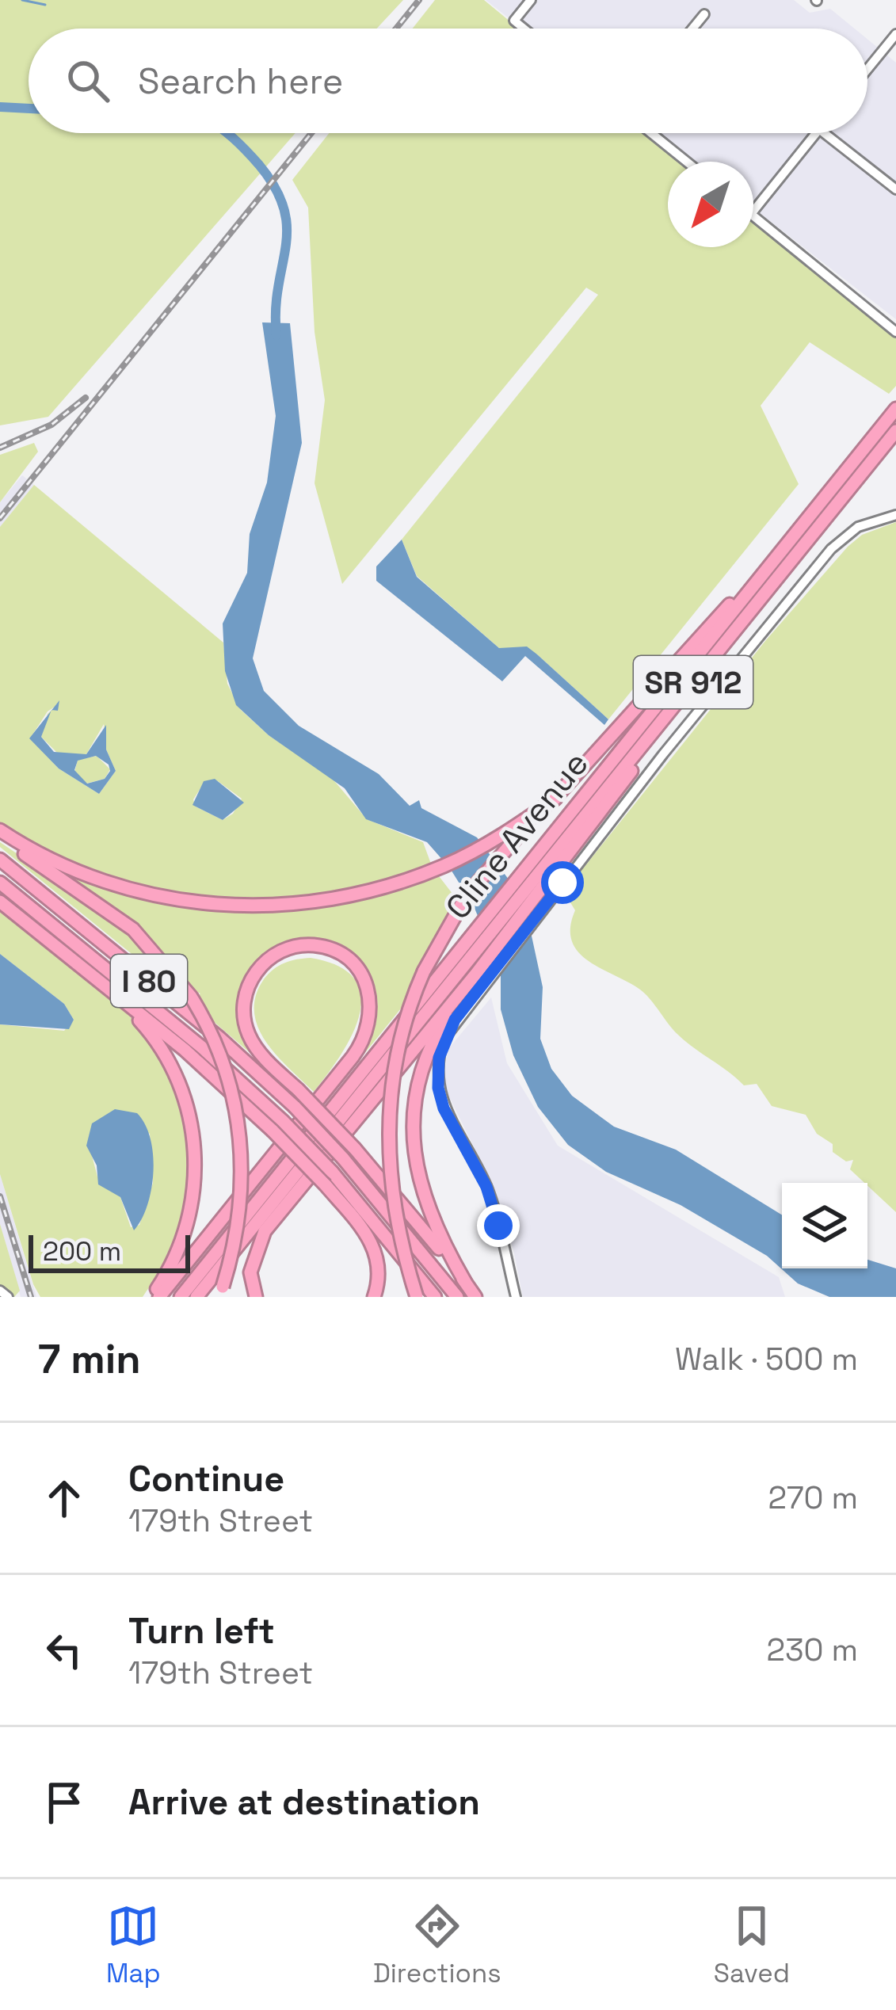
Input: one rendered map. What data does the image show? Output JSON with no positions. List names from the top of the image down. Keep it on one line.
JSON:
{"streets":{"highway":["SR 912","Cline Avenue","I 80"]},"scale_bar":"200 m","north":"bottom left","page":{"search":"Search here","scale":"200 m","heading":["7 min","Walk · 500 m"],"list":[["Continue","179th Street","270 m"],["Turn left","179th Street","230 m"],"Arrive at destination"],"nav":["Map","Directions","Saved"]}}
